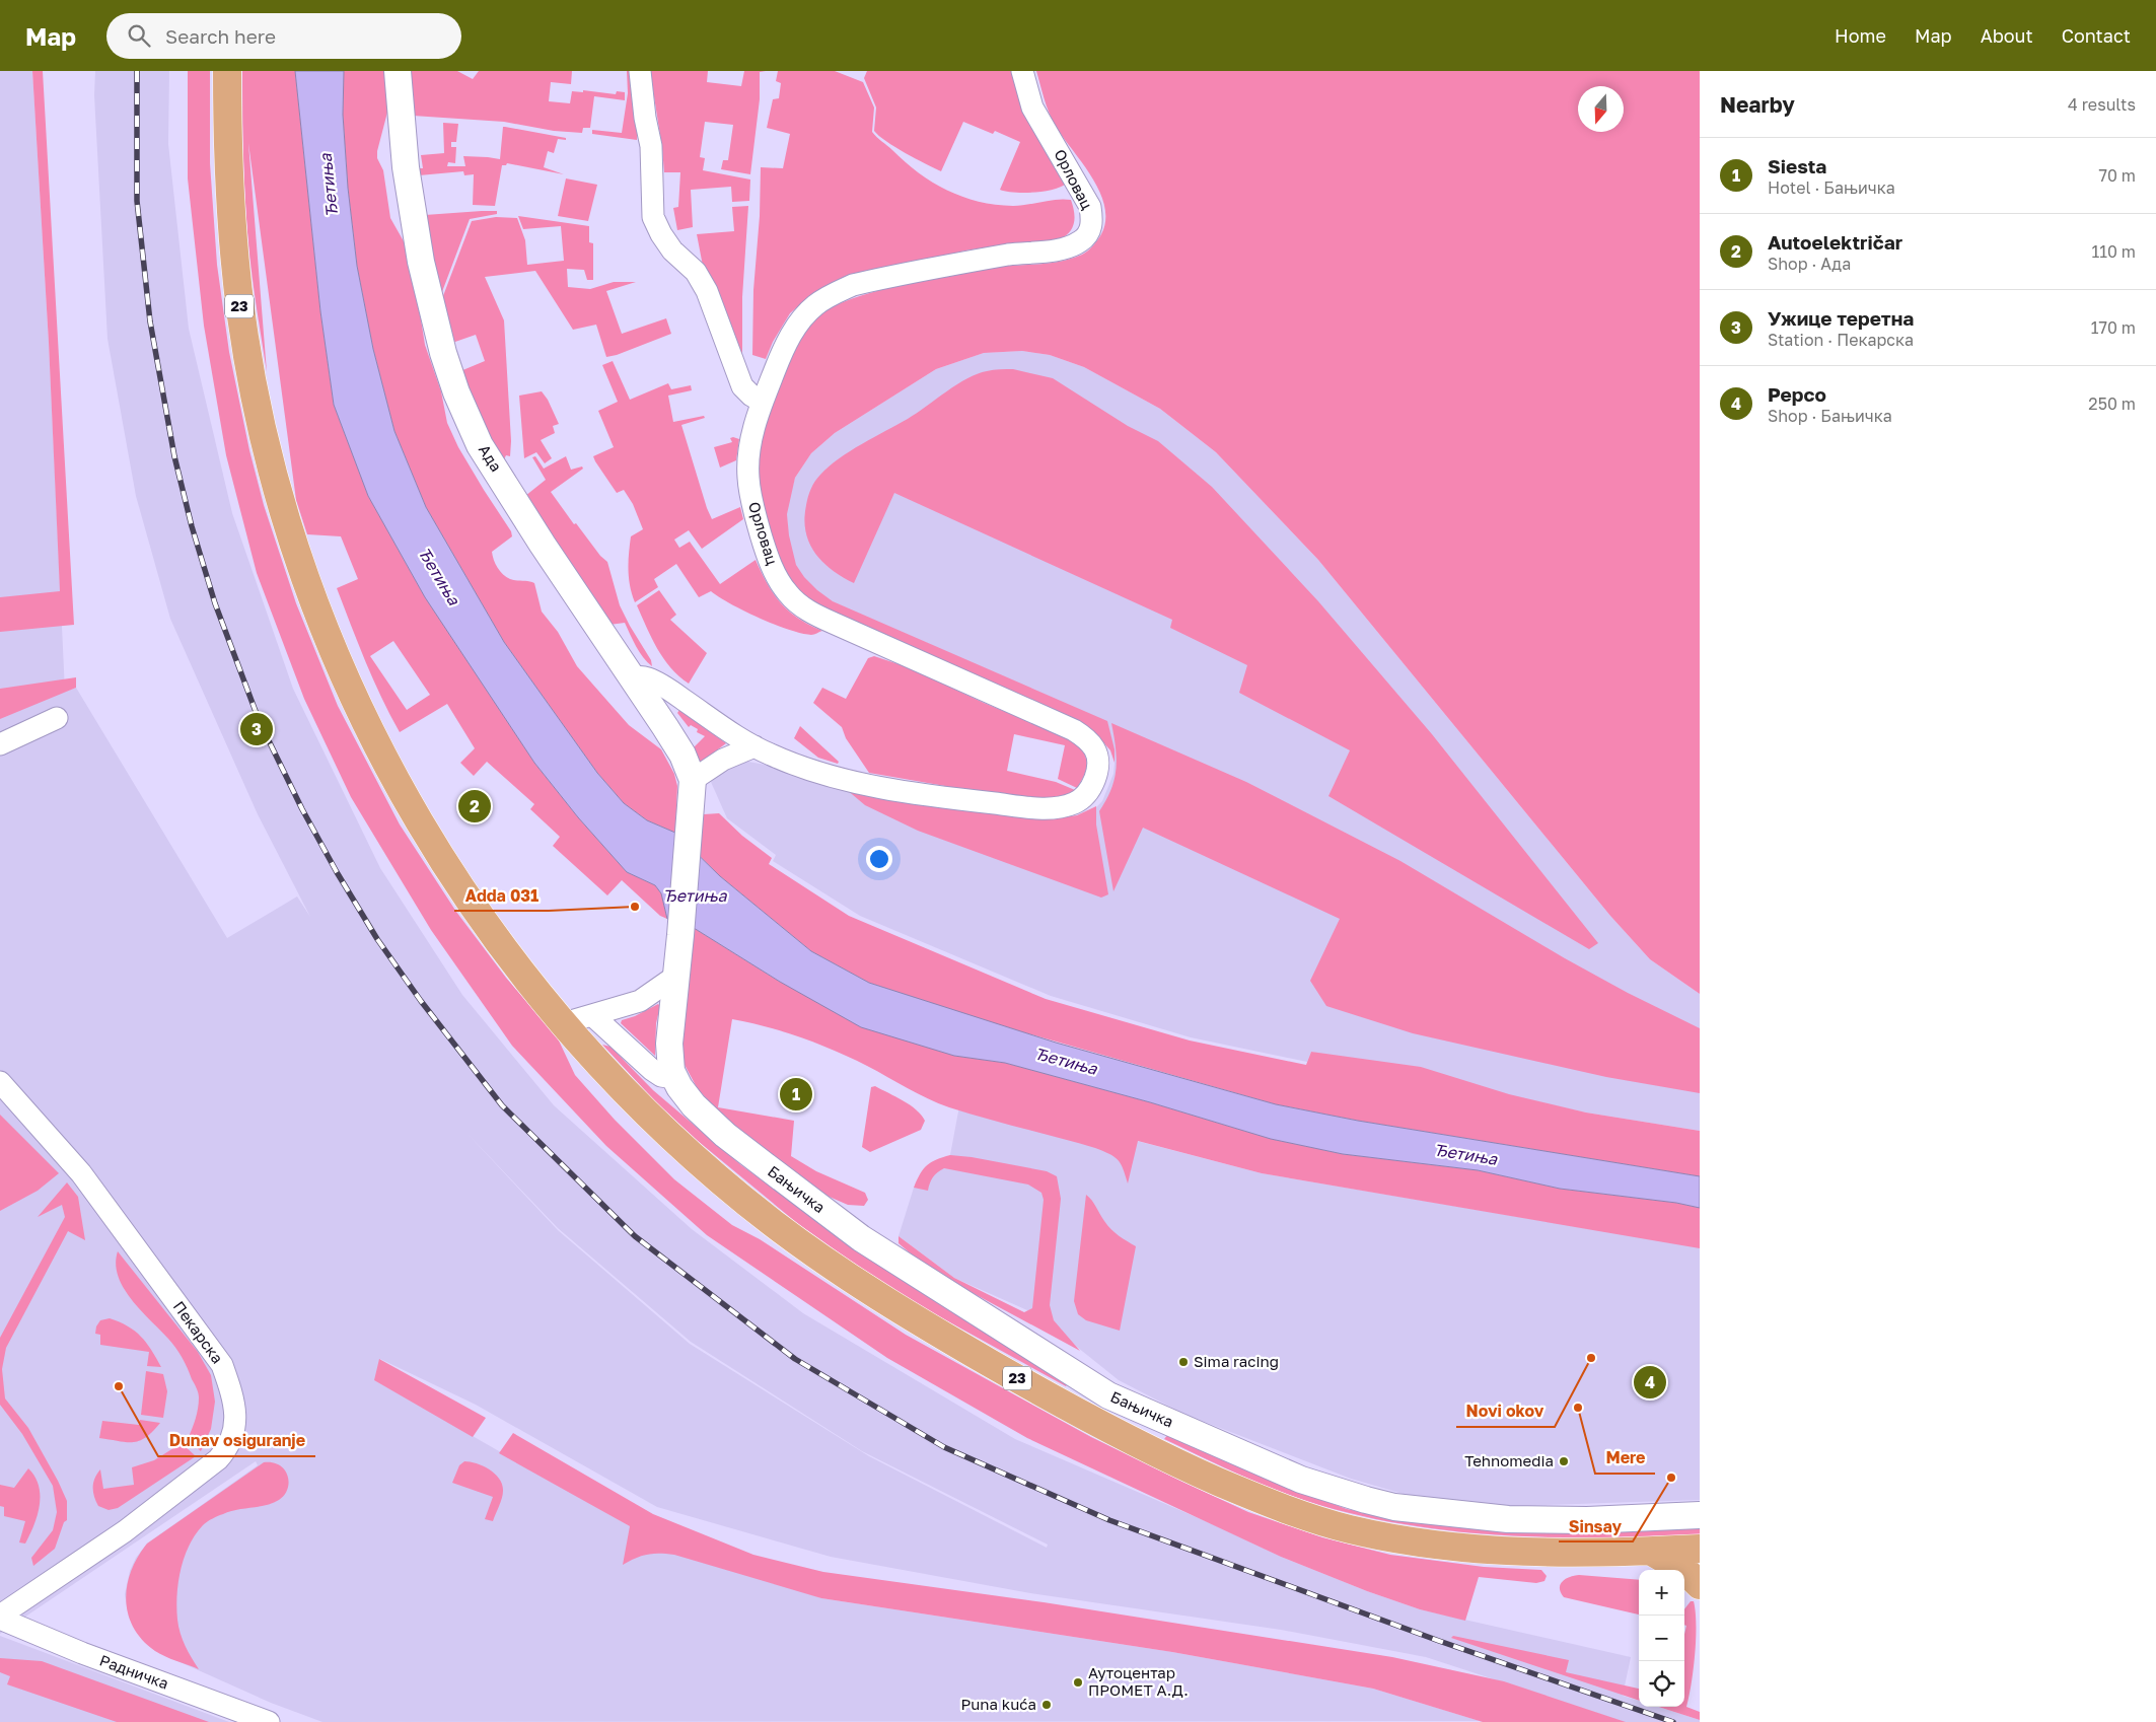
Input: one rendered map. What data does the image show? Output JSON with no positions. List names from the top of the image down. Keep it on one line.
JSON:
{"streets":{"main road":["23"],"street":["Орловац","Ада","Бањичка","Пекарска","Радничка"]},"crossings":[["Орловац","Ада"],["Ада","Бањичка"],["Пекарска","Радничка"]],"water":["Ђетиња"],"places":["Adda 031","Novi okov","Sima racing","Dunav osiguranje","Mere","Tehnomedia","Sinsay","Аутоцентар ПРОМЕТ А.Д.","Puna kuća"],"north":"bottom","page":{"header":"Map","search":"Search here","nav":["Home","Map","About","Contact"],"heading":["Nearby","4 results"],"list":[{"mark":"1","name":"Siesta","note":"Hotel · Бањичка","value":"70 m"},{"mark":"2","name":"Autoelektričar","note":"Shop · Ада","value":"110 m"},{"mark":"3","name":"Ужице теретна","note":"Station · Пекарска","value":"170 m"},{"mark":"4","name":"Pepco","note":"Shop · Бањичка","value":"250 m"}],"pins":["3","2","1","4"],"map_buttons":["+","−"]}}
